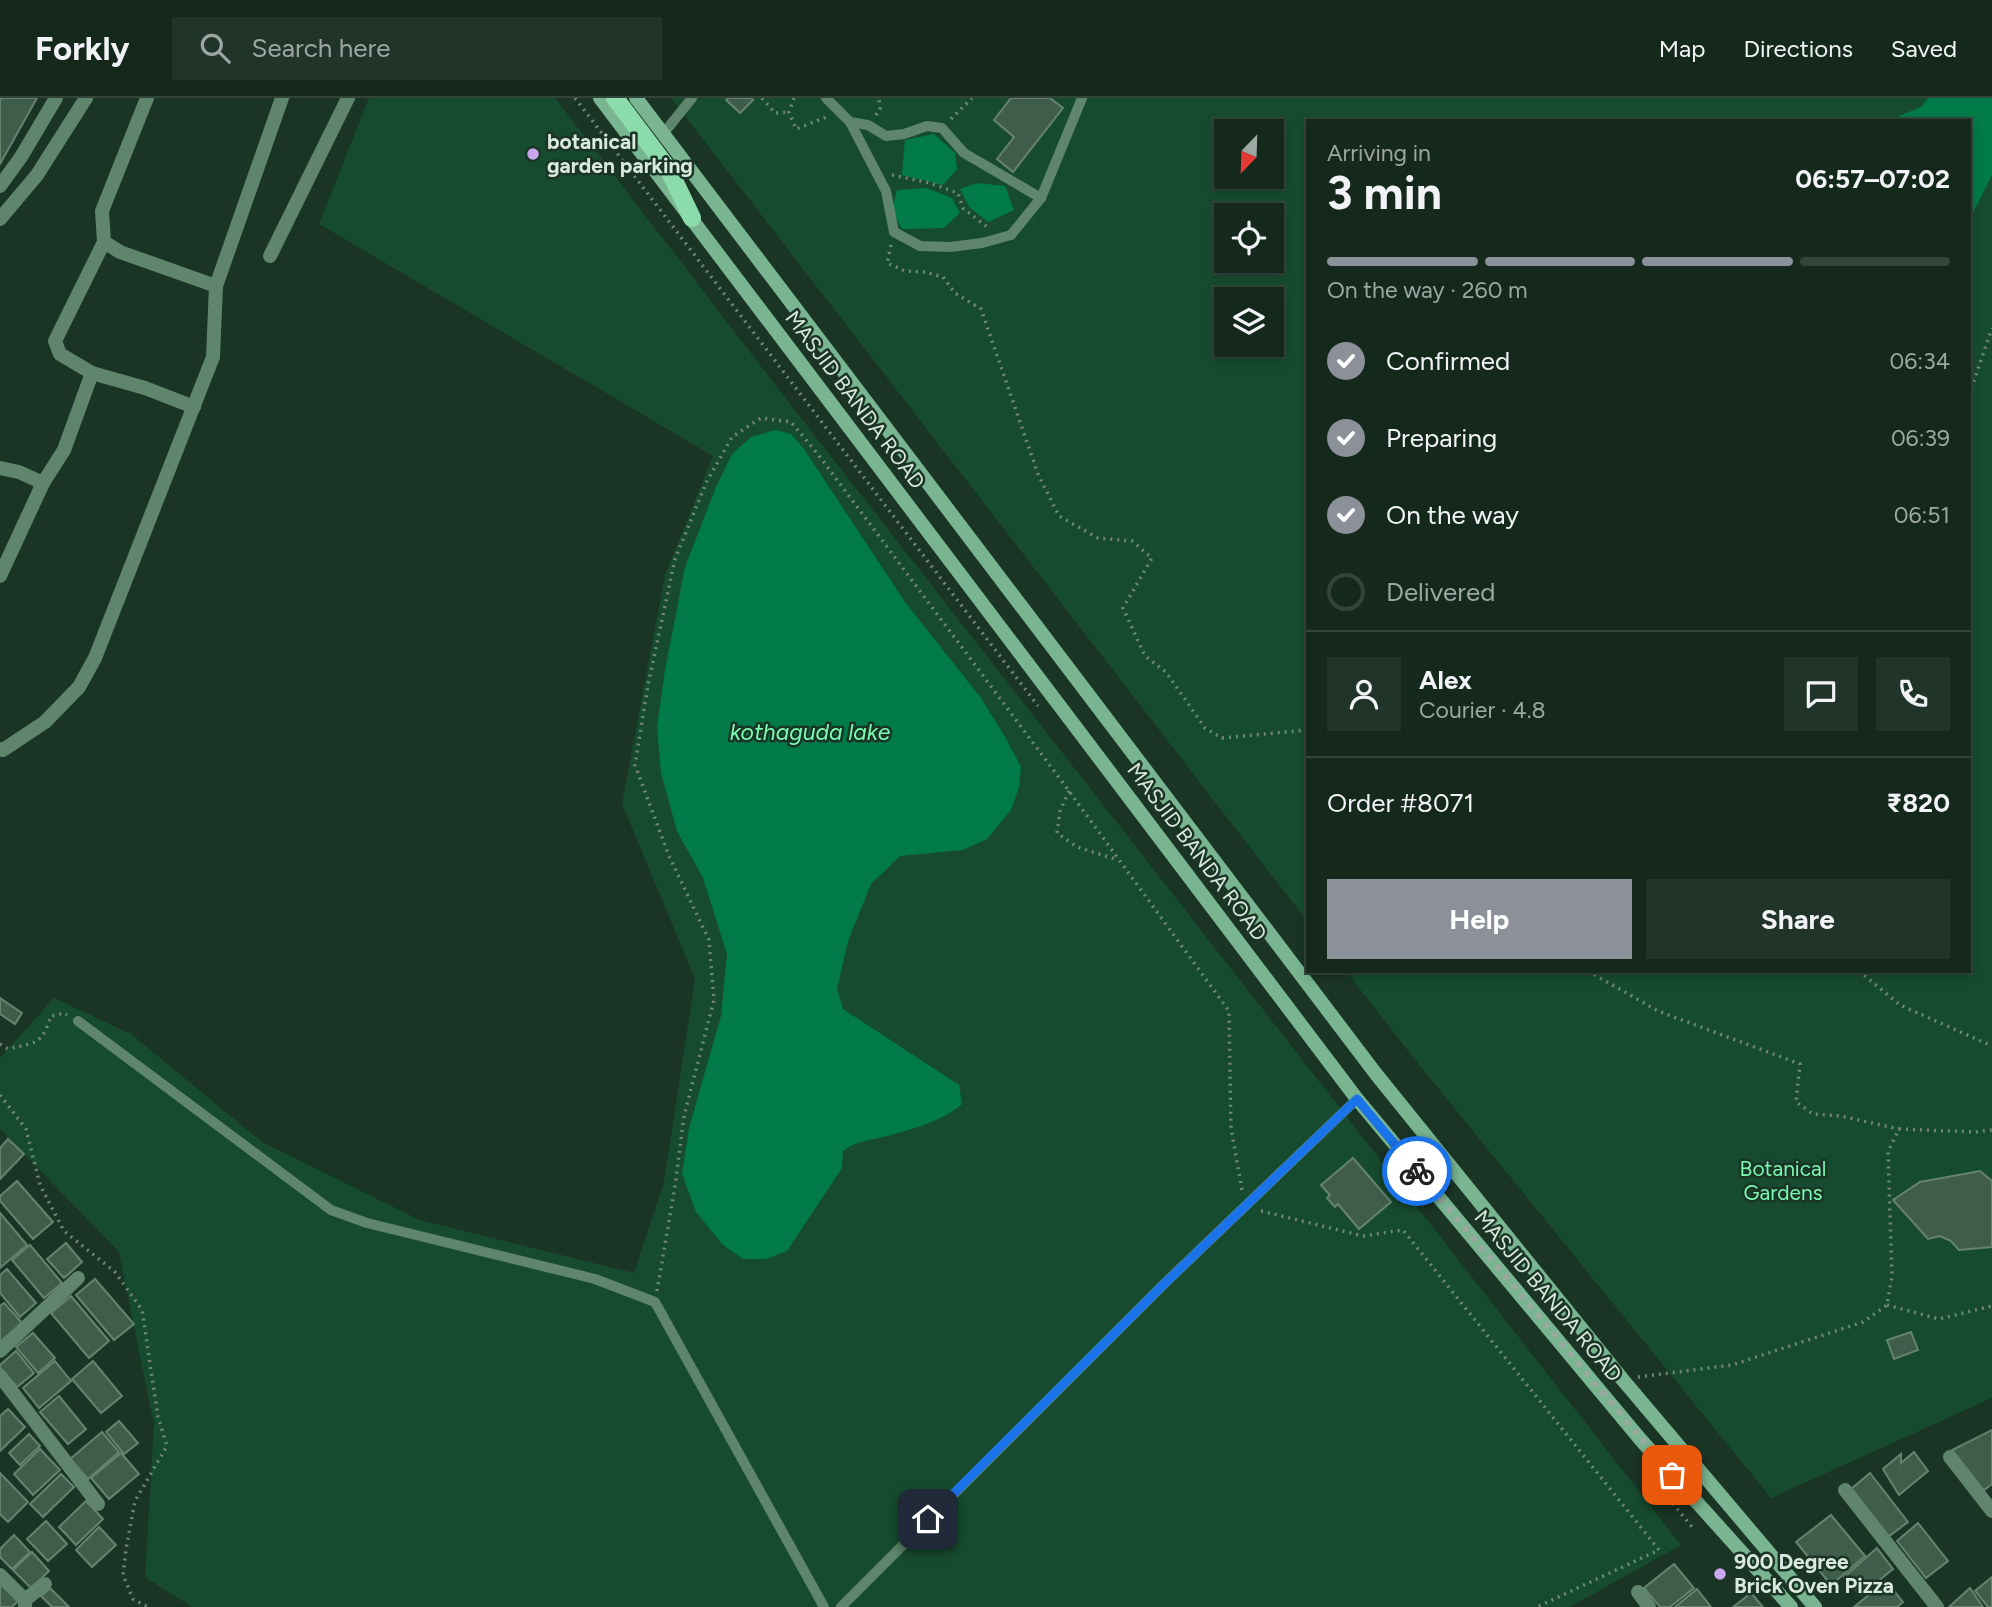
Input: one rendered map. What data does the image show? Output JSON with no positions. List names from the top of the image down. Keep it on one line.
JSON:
{"streets":{"main road":["MASJID BANDA ROAD"]},"water":["kothaguda lake"],"parks":["Botanical Gardens"],"places":["botanical garden parking","900 Degree Brick Oven Pizza"],"north":"bottom left","page":{"header":"Forkly","search":"Search here","nav":["Map","Directions","Saved"],"heading":["3 min","Arriving in","06:57–07:02"],"panel":["Alex","Courier · 4.8","Order #8071","₹820"],"bar":"On the way · 260 m","list":[["Confirmed","06:34"],["Preparing","06:39"],["On the way","06:51"],"Delivered"],"buttons":["Help","Share"]}}
